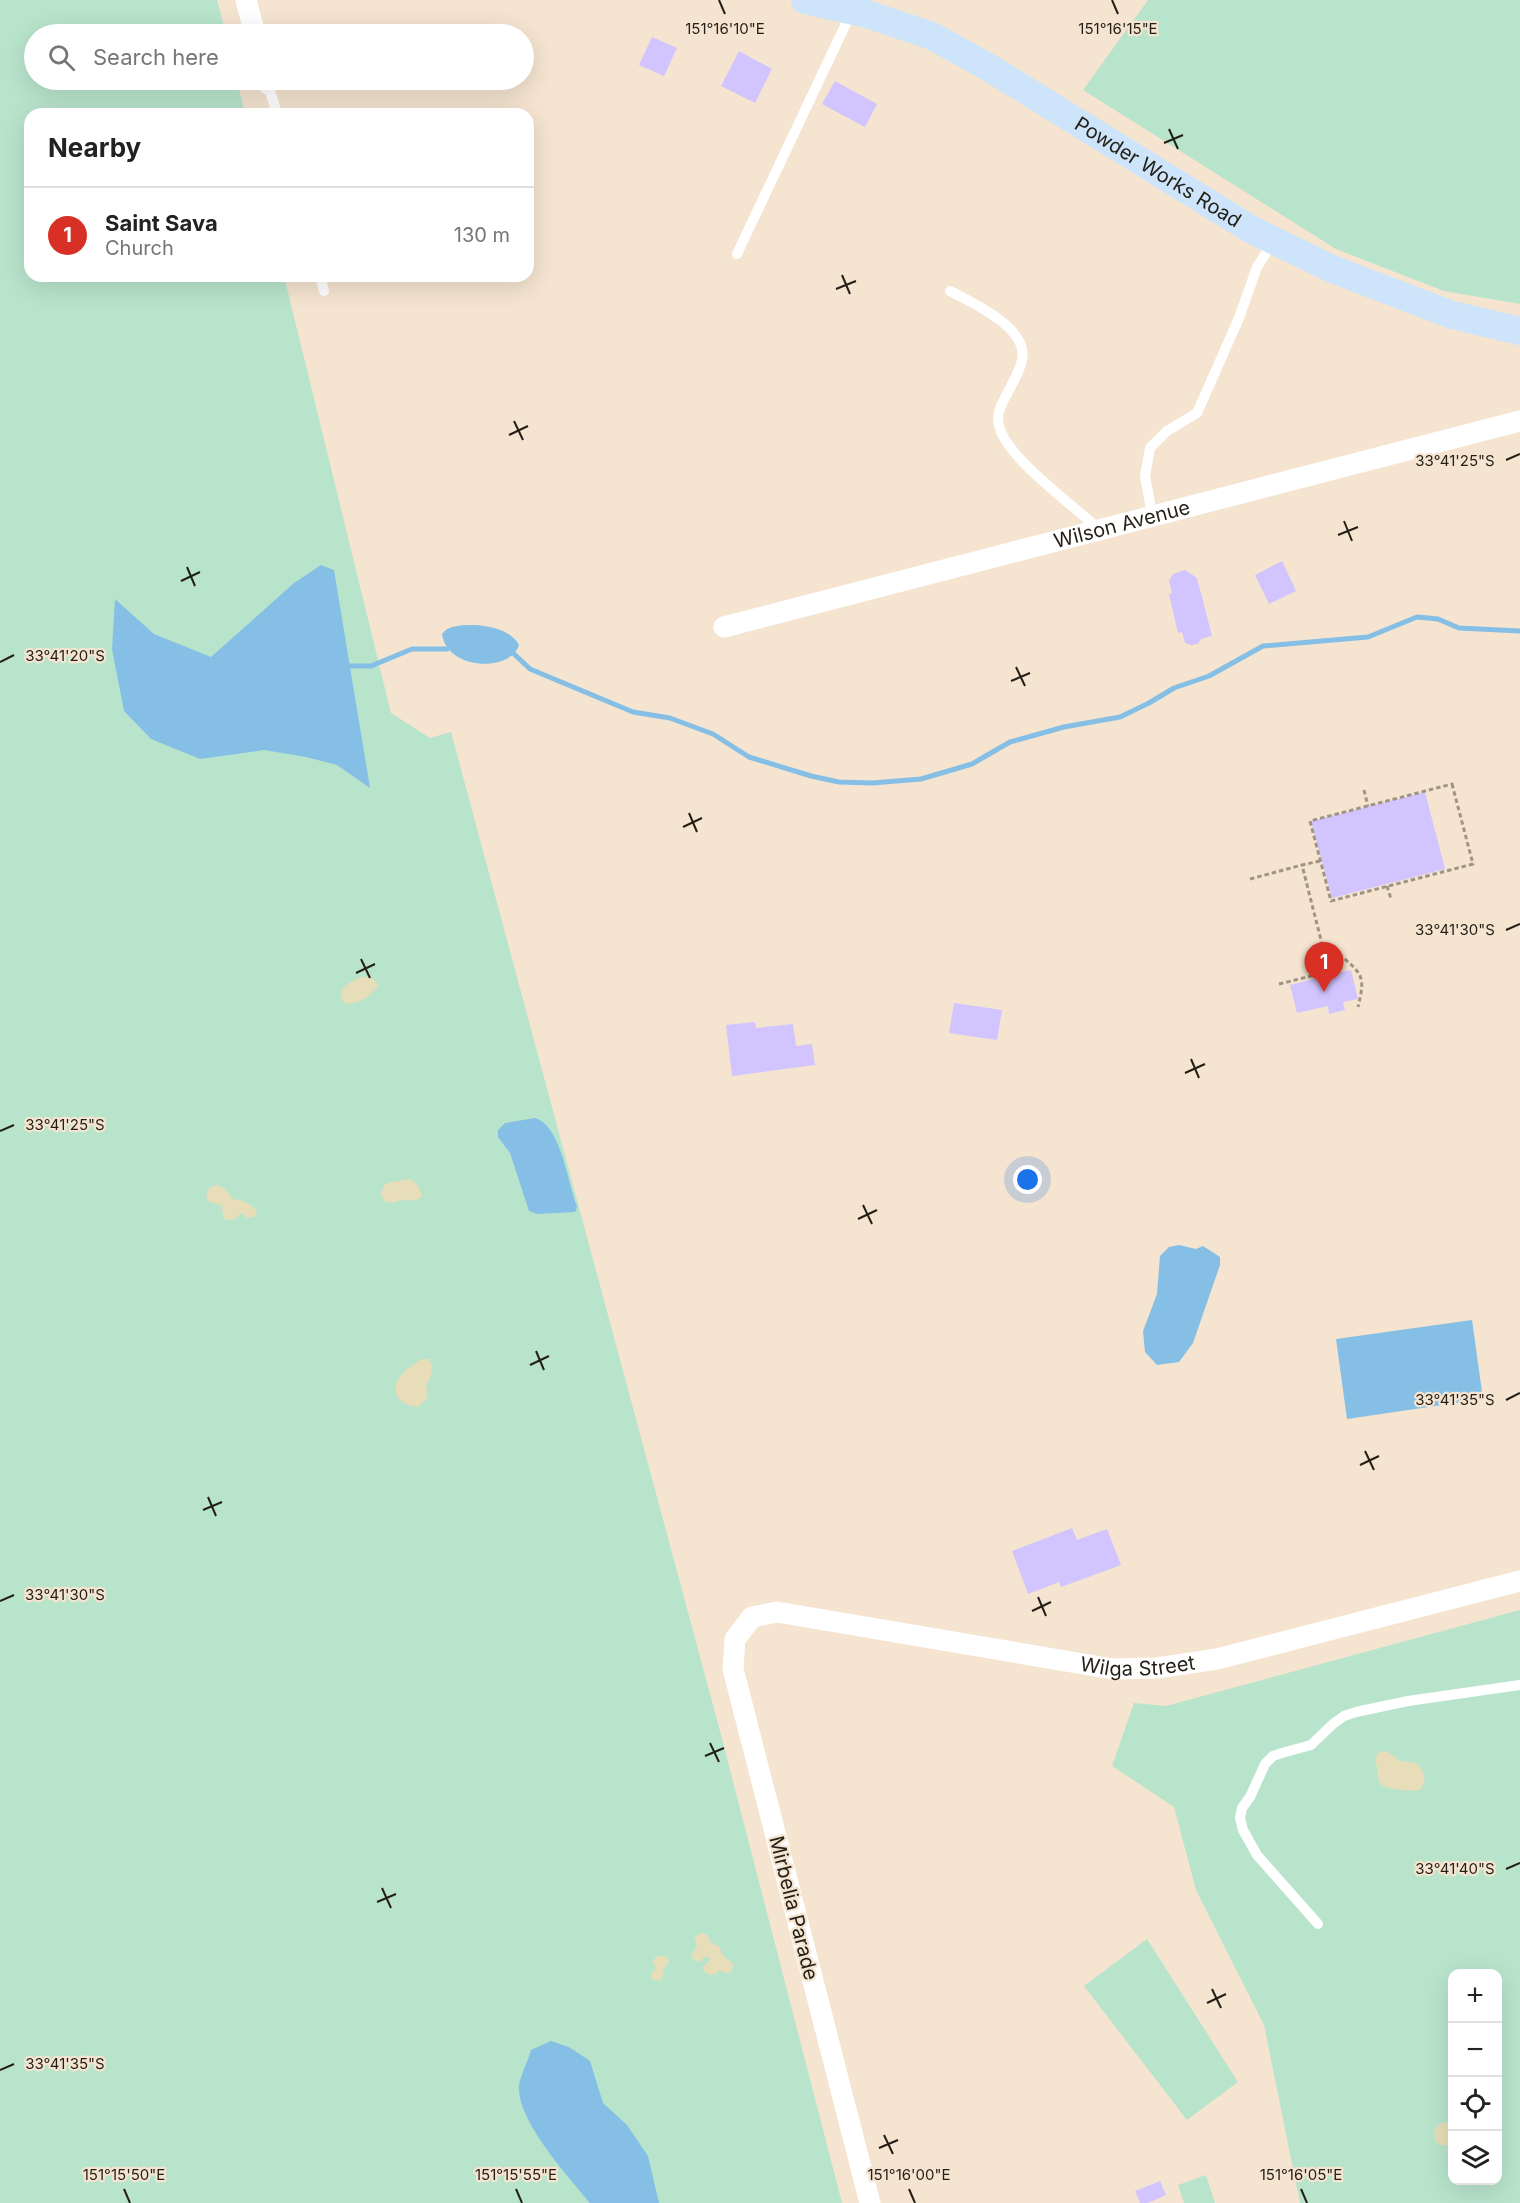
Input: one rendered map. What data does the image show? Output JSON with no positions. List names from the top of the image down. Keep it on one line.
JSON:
{"streets":{"main road":["Powder Works Road"],"street":["Wilson Avenue","Wilga Street","Mirbelia Parade"]},"crossings":[["Wilga Street","Mirbelia Parade"]],"page":{"search":"Search here","heading":"Nearby","list":[{"mark":"1","name":"Saint Sava","note":"Church","value":"130 m"}],"pins":"1","map_buttons":["+","−"]},"coordinates":["151°16'10\"E","151°16'15\"E","33°41'25\"S","33°41'20\"S","33°41'30\"S","33°41'35\"S","33°41'40\"S","151°15'50\"E","151°15'55\"E","151°16'00\"E","151°16'05\"E"]}
